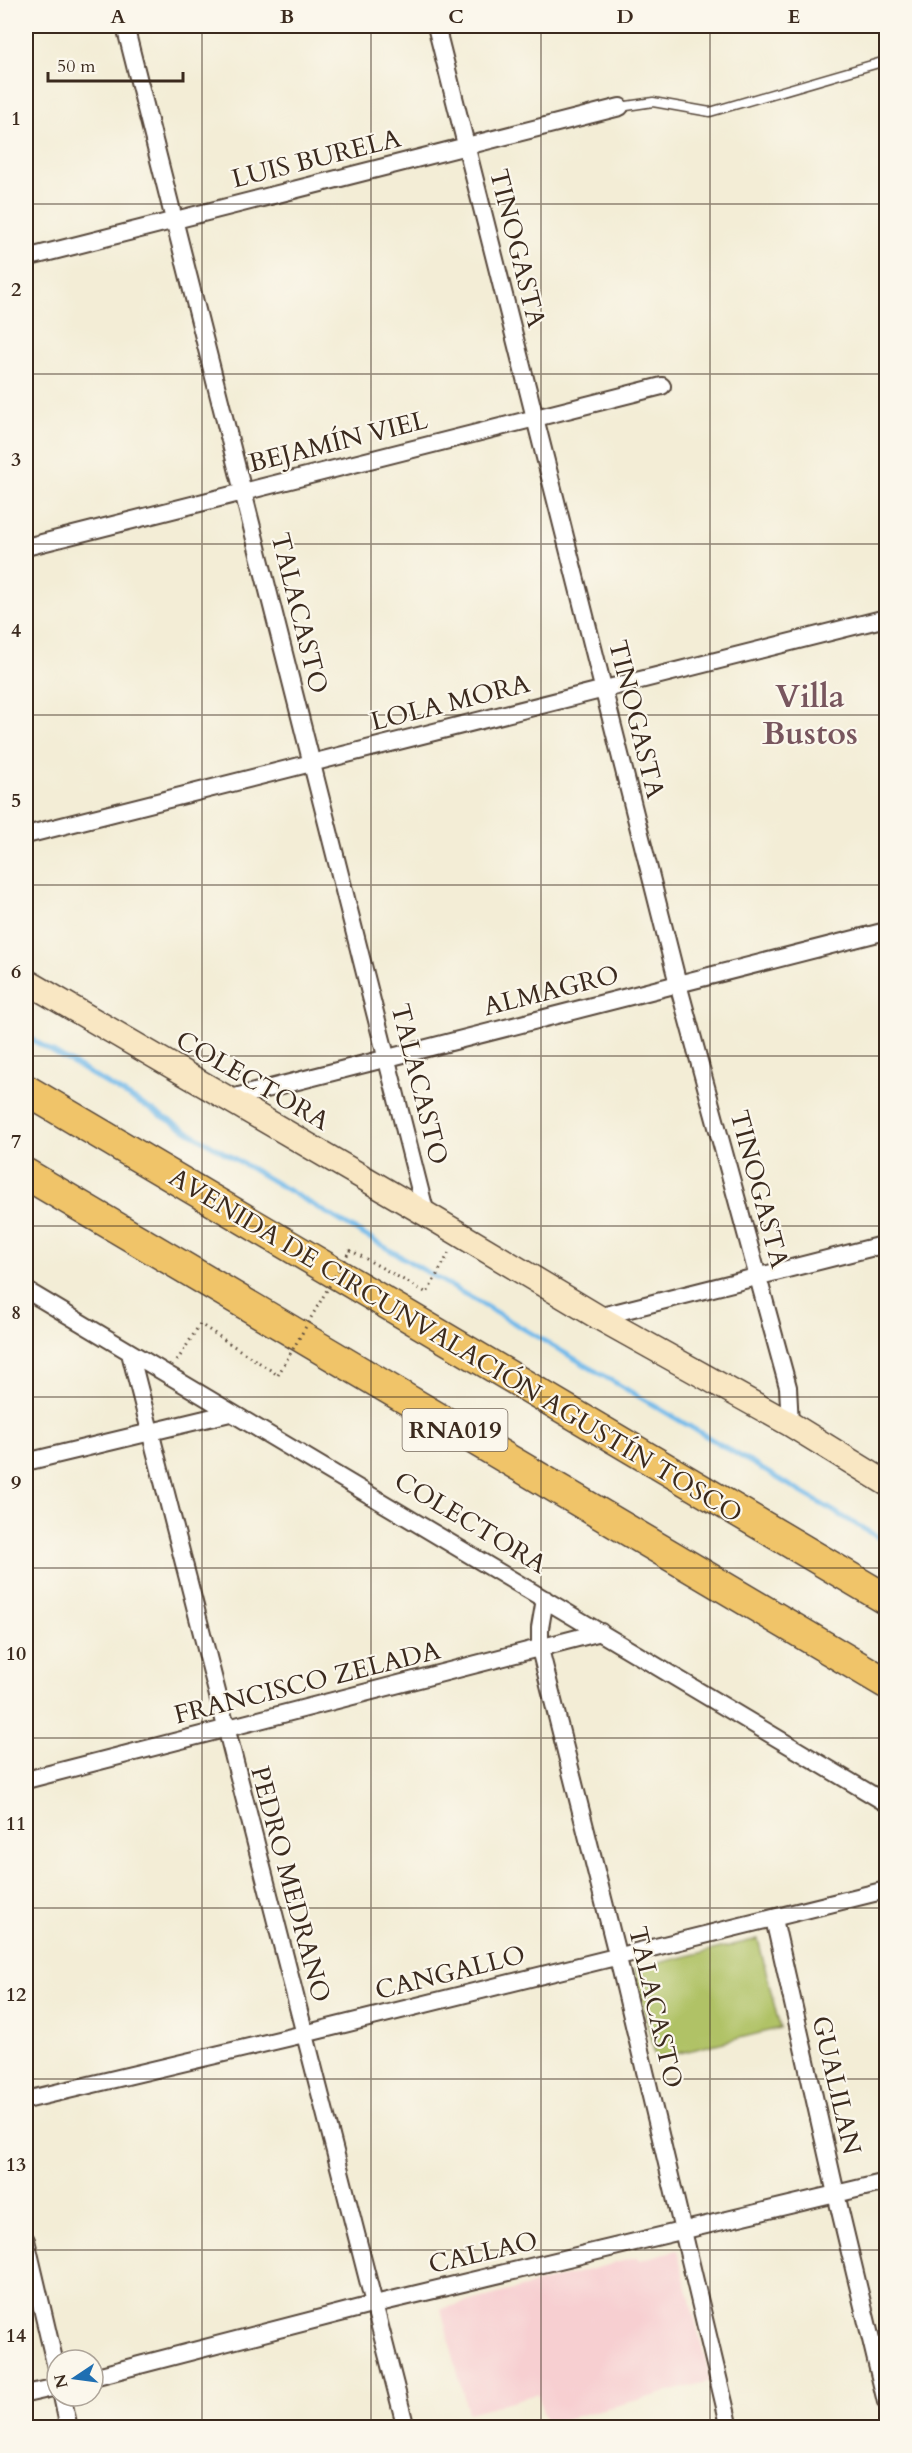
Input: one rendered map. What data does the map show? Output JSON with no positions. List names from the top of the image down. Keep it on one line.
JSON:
{"streets":{"highway":["AVENIDA DE CIRCUNVALACIÓN AGUSTÍN TOSCO","RNA019"],"street":["LUIS BURELA","TINOGASTA","BEJAMÍN VIEL","TALACASTO","LOLA MORA","ALMAGRO","COLECTORA","FRANCISCO ZELADA","PEDRO MEDRANO","CANGALLO","GUALILAN","CALLAO"]},"crossings":[["LUIS BURELA","TINOGASTA"],["LUIS BURELA","TALACASTO"],["TINOGASTA","BEJAMÍN VIEL"],["TINOGASTA","LOLA MORA"],["TINOGASTA","ALMAGRO"],["TINOGASTA","COLECTORA"],["BEJAMÍN VIEL","TALACASTO"],["TALACASTO","LOLA MORA"],["TALACASTO","ALMAGRO"],["TALACASTO","COLECTORA"],["TALACASTO","FRANCISCO ZELADA"],["TALACASTO","CANGALLO"],["TALACASTO","CALLAO"],["ALMAGRO","COLECTORA"],["COLECTORA","FRANCISCO ZELADA"],["COLECTORA","PEDRO MEDRANO"],["FRANCISCO ZELADA","PEDRO MEDRANO"],["PEDRO MEDRANO","CANGALLO"],["PEDRO MEDRANO","CALLAO"],["CANGALLO","GUALILAN"],["GUALILAN","CALLAO"]],"districts":["Villa Bustos"],"scale_bar":"50 m","north":"left","grid":{"columns":["A","B","C","D","E"],"rows":["1","2","3","4","5","6","7","8","9","10","11","12","13","14"]}}
